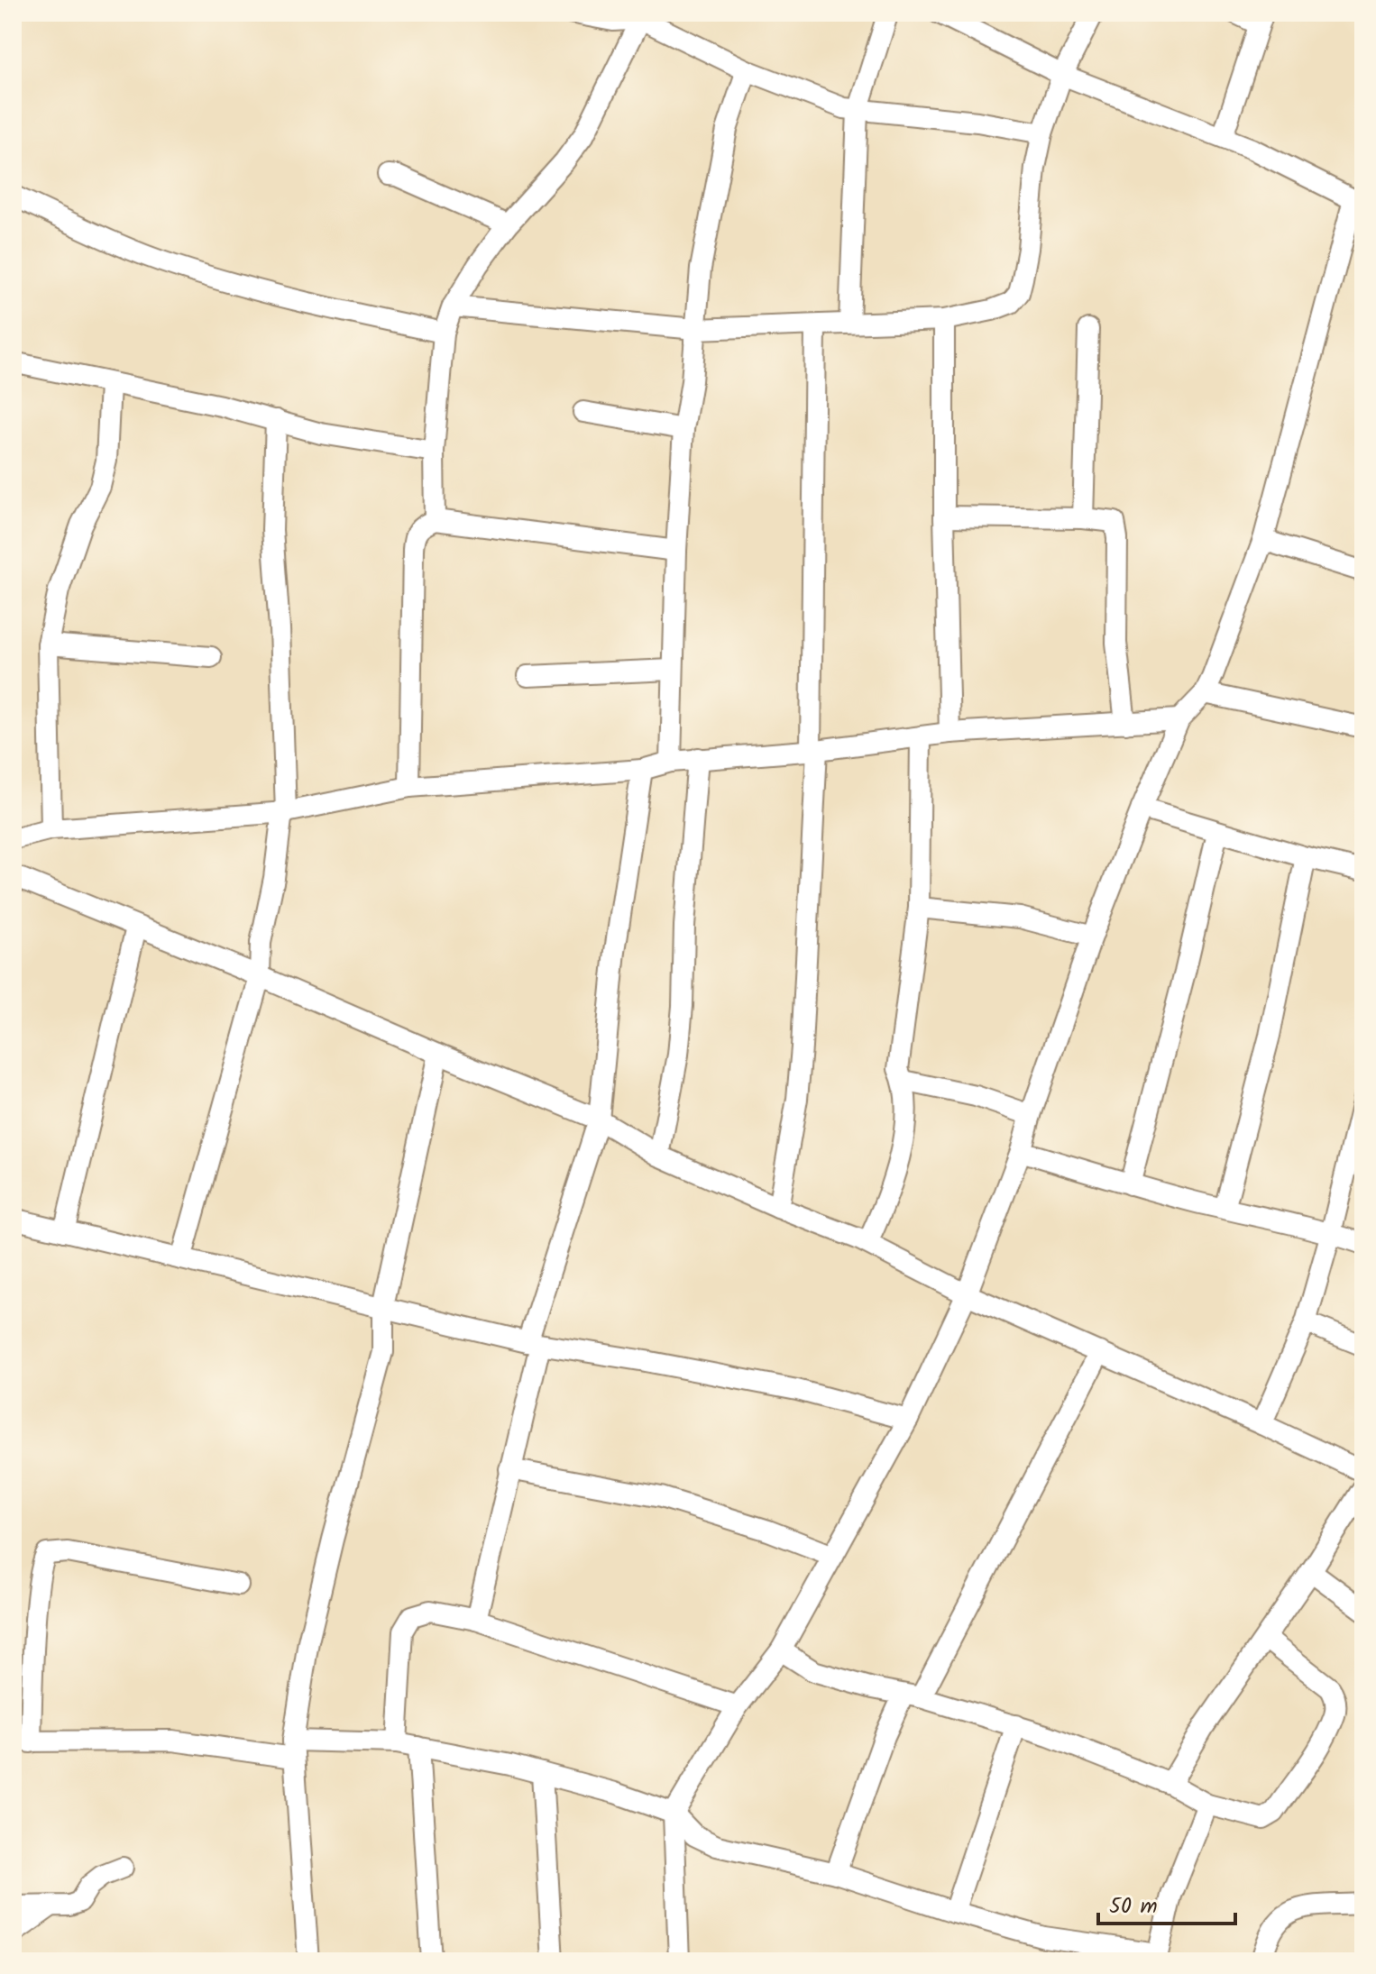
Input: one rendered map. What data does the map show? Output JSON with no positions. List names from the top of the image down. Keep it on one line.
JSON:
{"scale_bar":"50 m"}
